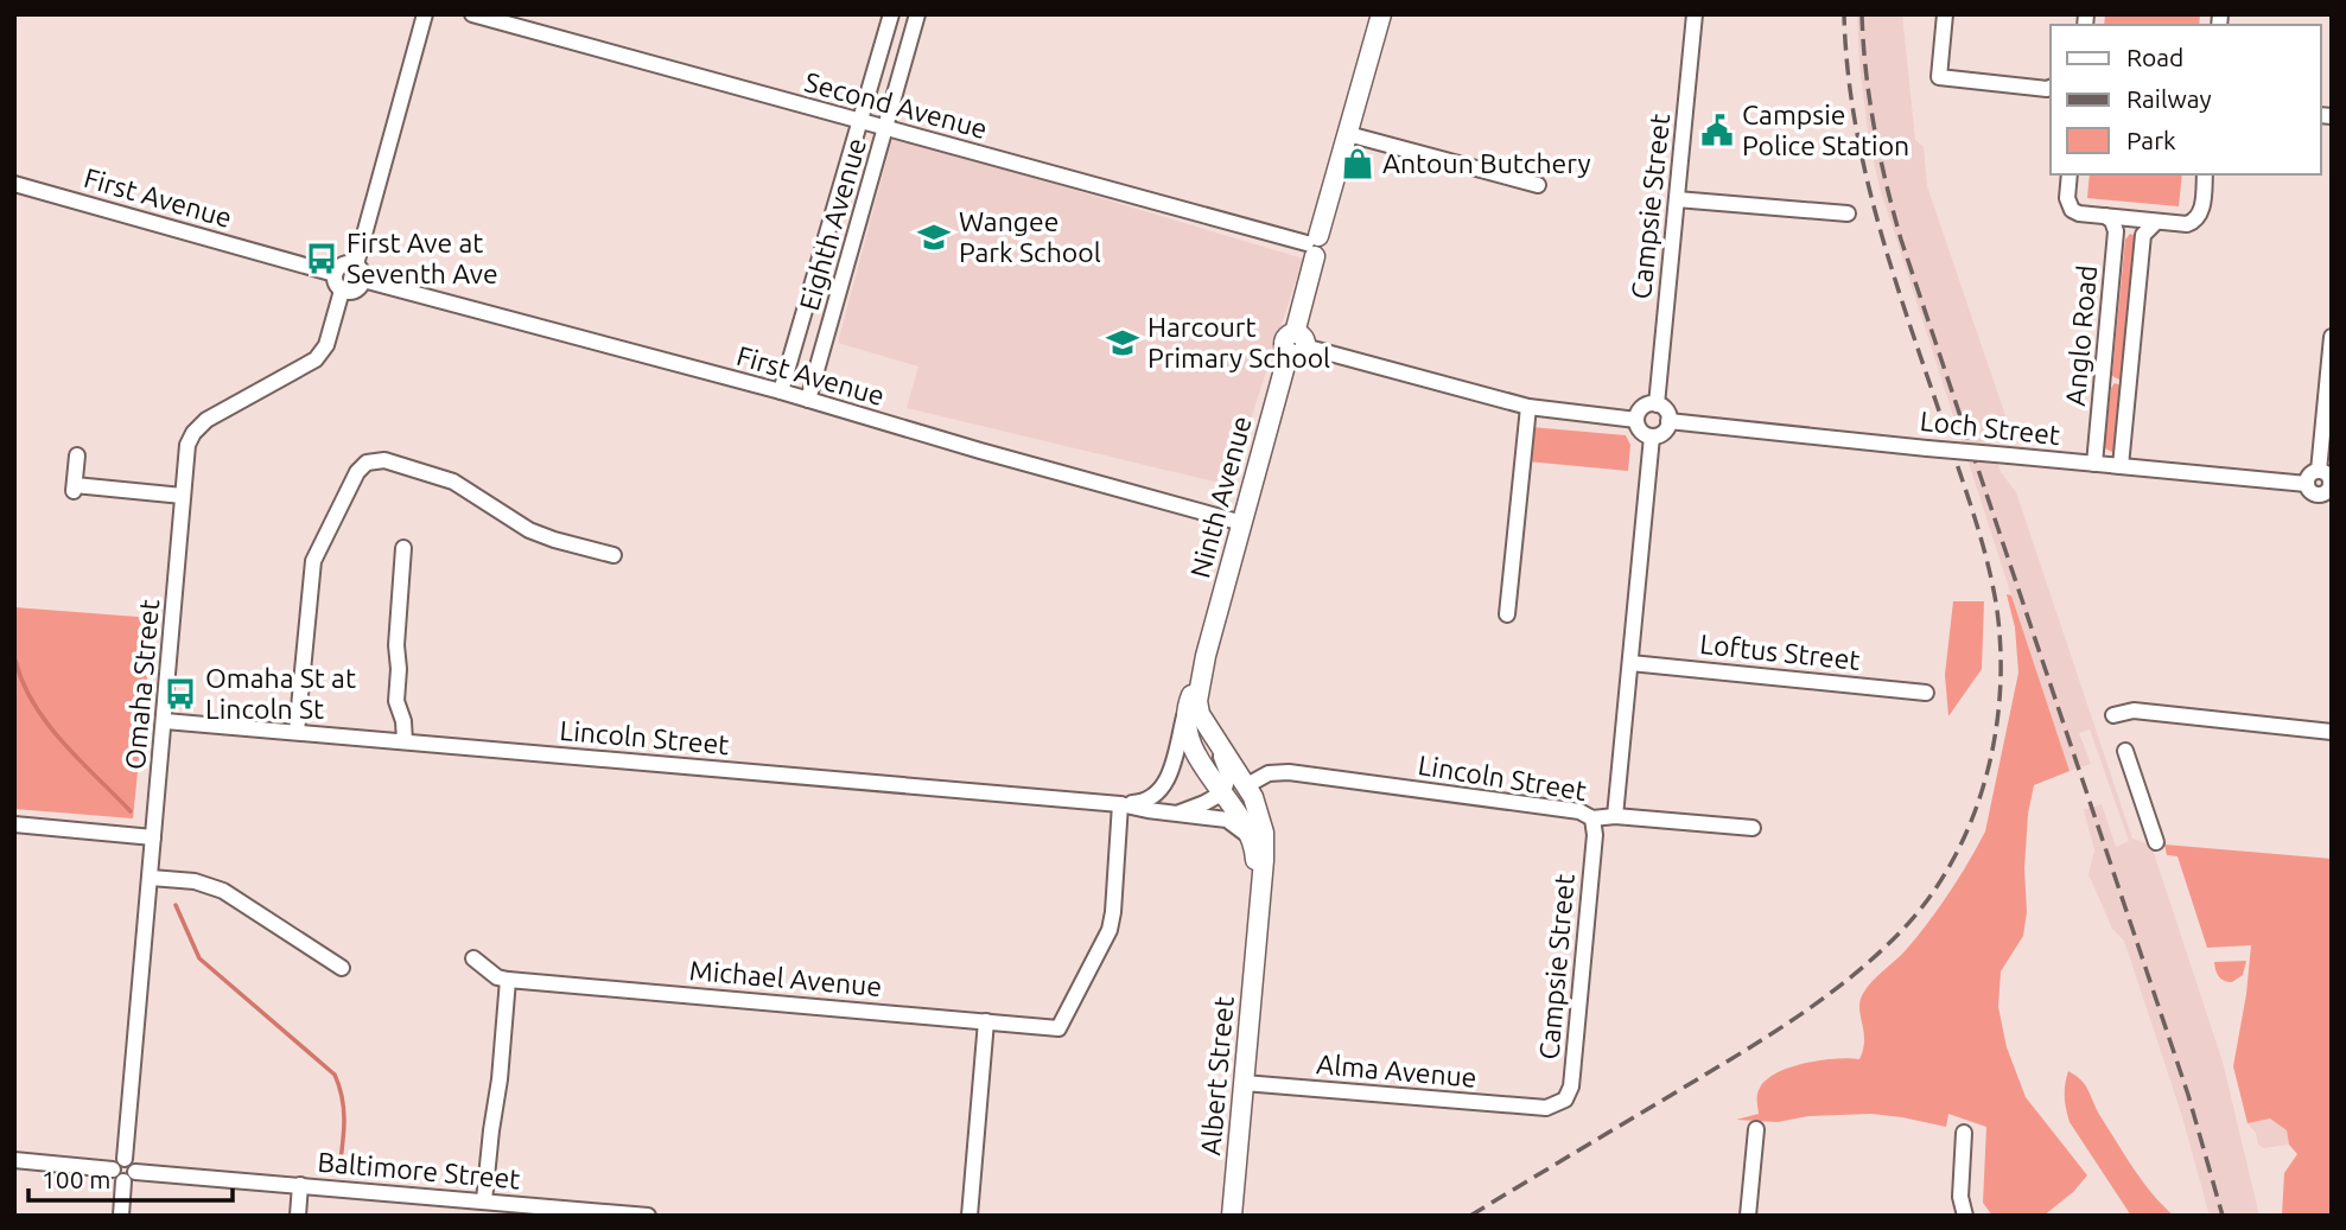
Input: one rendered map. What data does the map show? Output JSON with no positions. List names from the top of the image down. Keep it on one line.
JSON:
{"streets":{"main road":["Ninth Avenue","Albert Street"],"street":["Second Avenue","First Avenue","Campsie Street","Eighth Avenue","Anglo Road","Loch Street","Loftus Street","Omaha Street","Lincoln Street","Michael Avenue","Alma Avenue","Baltimore Street"]},"crossings":[["Second Avenue","Eighth Avenue"],["Second Avenue","Ninth Avenue"],["First Avenue","Eighth Avenue"],["First Avenue","Ninth Avenue"],["First Avenue","Omaha Street"],["Campsie Street","Loch Street"],["Campsie Street","Lincoln Street"],["Campsie Street","Alma Avenue"],["Anglo Road","Loch Street"],["Ninth Avenue","Albert Street"],["Omaha Street","Lincoln Street"],["Omaha Street","Baltimore Street"],["Lincoln Street","Michael Avenue"],["Lincoln Street","Albert Street"],["Alma Avenue","Albert Street"]],"places":{"public building":["Campsie Police Station"],"shop":["Antoun Butchery"],"school or university":["Wangee Park School","Harcourt Primary School"],"bus stop":["First Ave at Seventh Ave","Omaha St at Lincoln St"]},"legend":["Road","Railway","Park"],"scale_bar":"100 m"}
